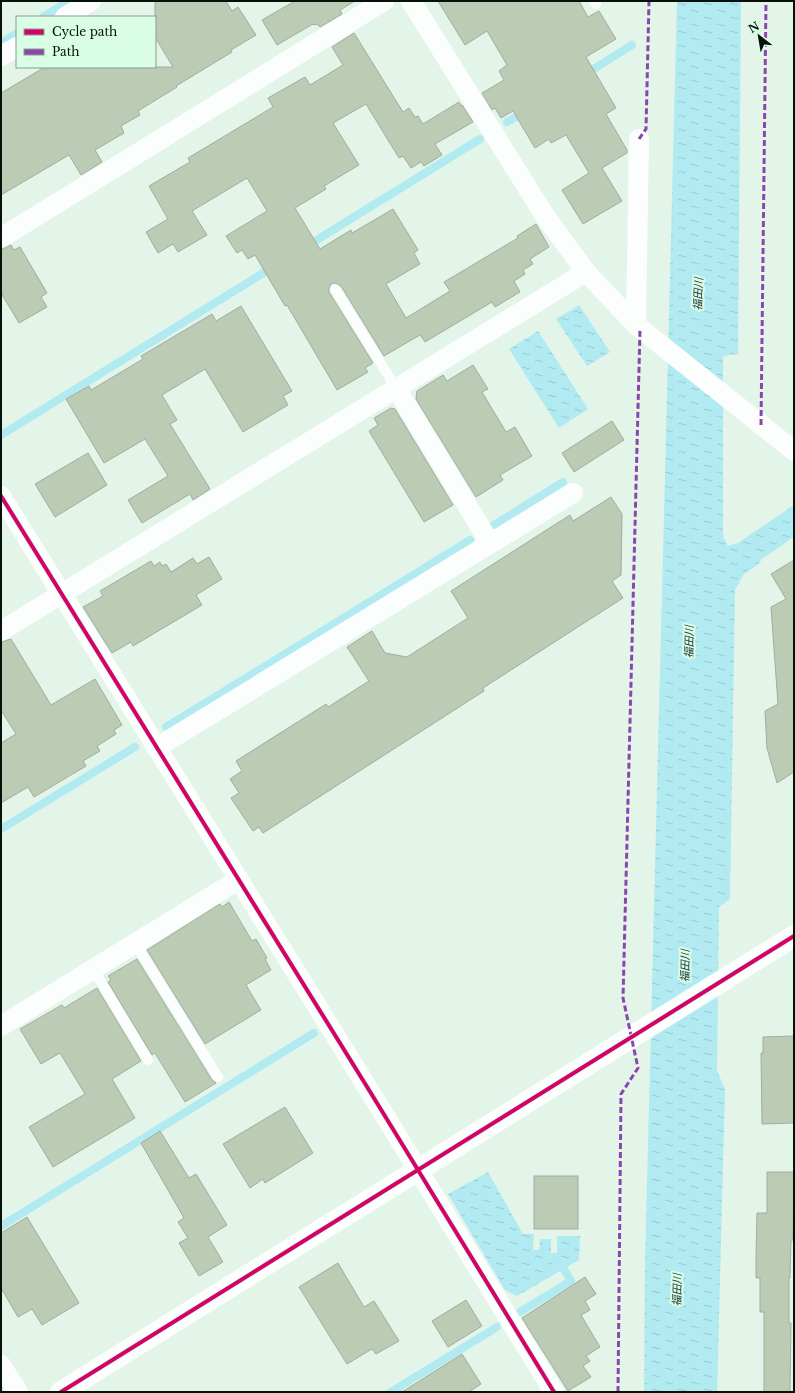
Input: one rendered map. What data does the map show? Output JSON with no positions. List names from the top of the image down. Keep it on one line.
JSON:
{"water":["福田川"],"legend":["Cycle path","Path"],"north":"top left"}
